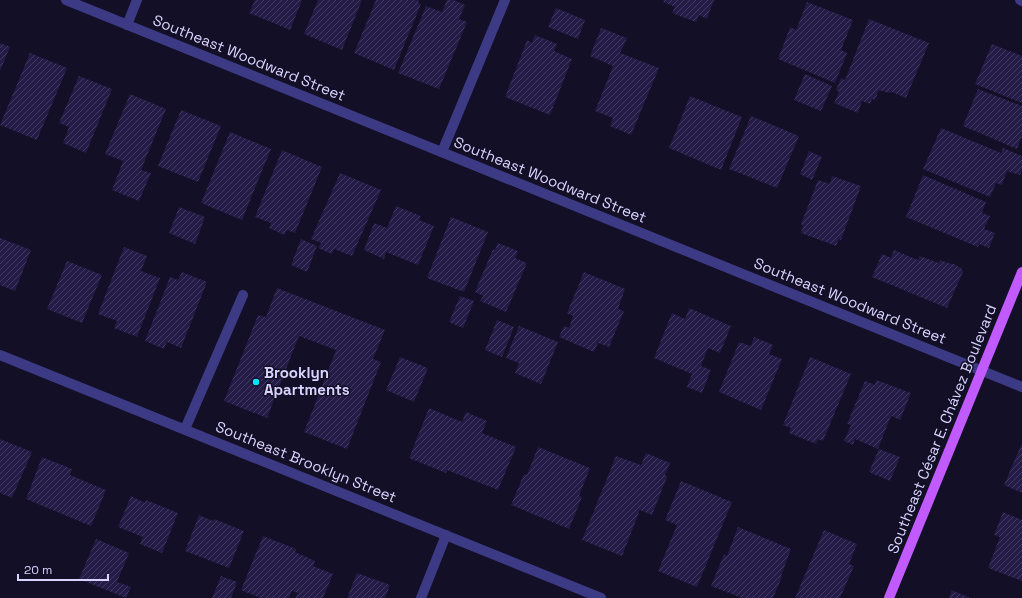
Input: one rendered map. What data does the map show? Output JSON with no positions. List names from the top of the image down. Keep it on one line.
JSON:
{"streets":{"main road":["Southeast César E. Chávez Boulevard"],"street":["Southeast Woodward Street","Southeast Brooklyn Street"]},"crossings":[["Southeast Woodward Street","Southeast César E. Chávez Boulevard"]],"places":["Brooklyn Apartments"],"scale_bar":"20 m"}
